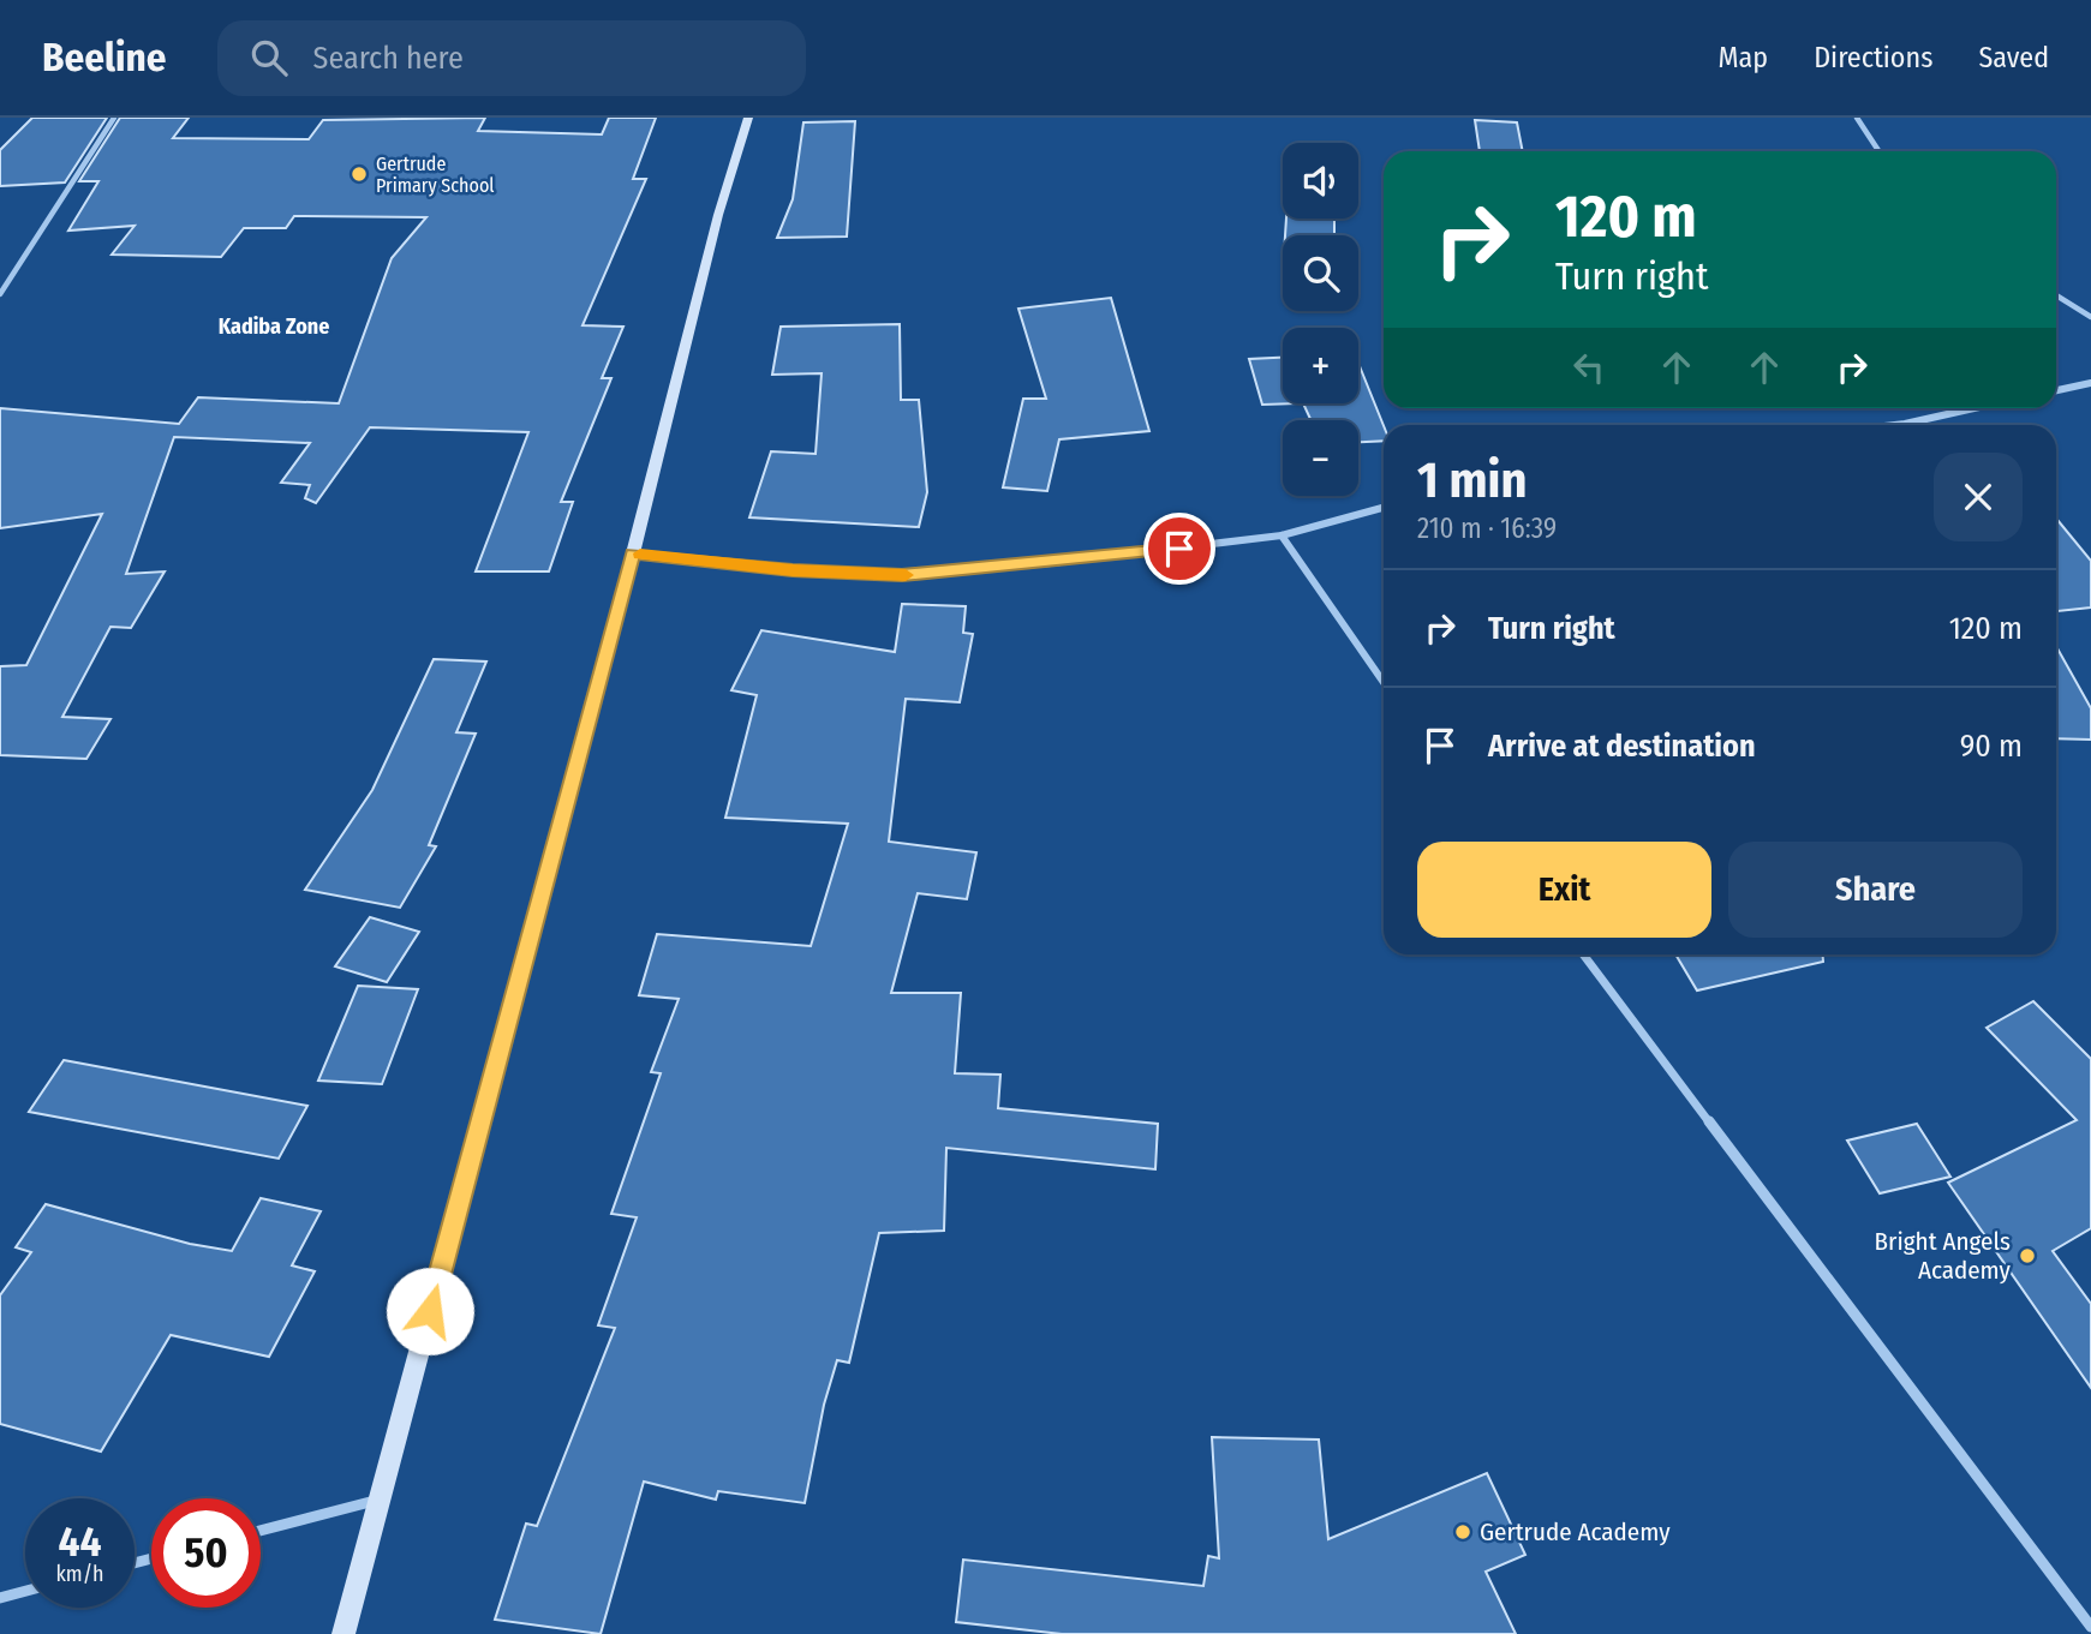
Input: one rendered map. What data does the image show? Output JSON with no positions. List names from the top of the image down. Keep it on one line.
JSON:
{"districts":["Kadiba Zone"],"places":["Gertrude Primary School","Bright Angels Academy","Gertrude Academy"],"page":{"header":"Beeline","search":"Search here","nav":["Map","Directions","Saved"],"map_buttons":["+","−"],"turn":["120 m","Turn right"],"heading":["1 min","210 m · 16:39"],"list":[{"name":"Turn right","value":"120 m"},{"name":"Arrive at destination","value":"90 m"}],"buttons":["Exit","Share"],"speed":"44 km/h","limit":"50"}}
